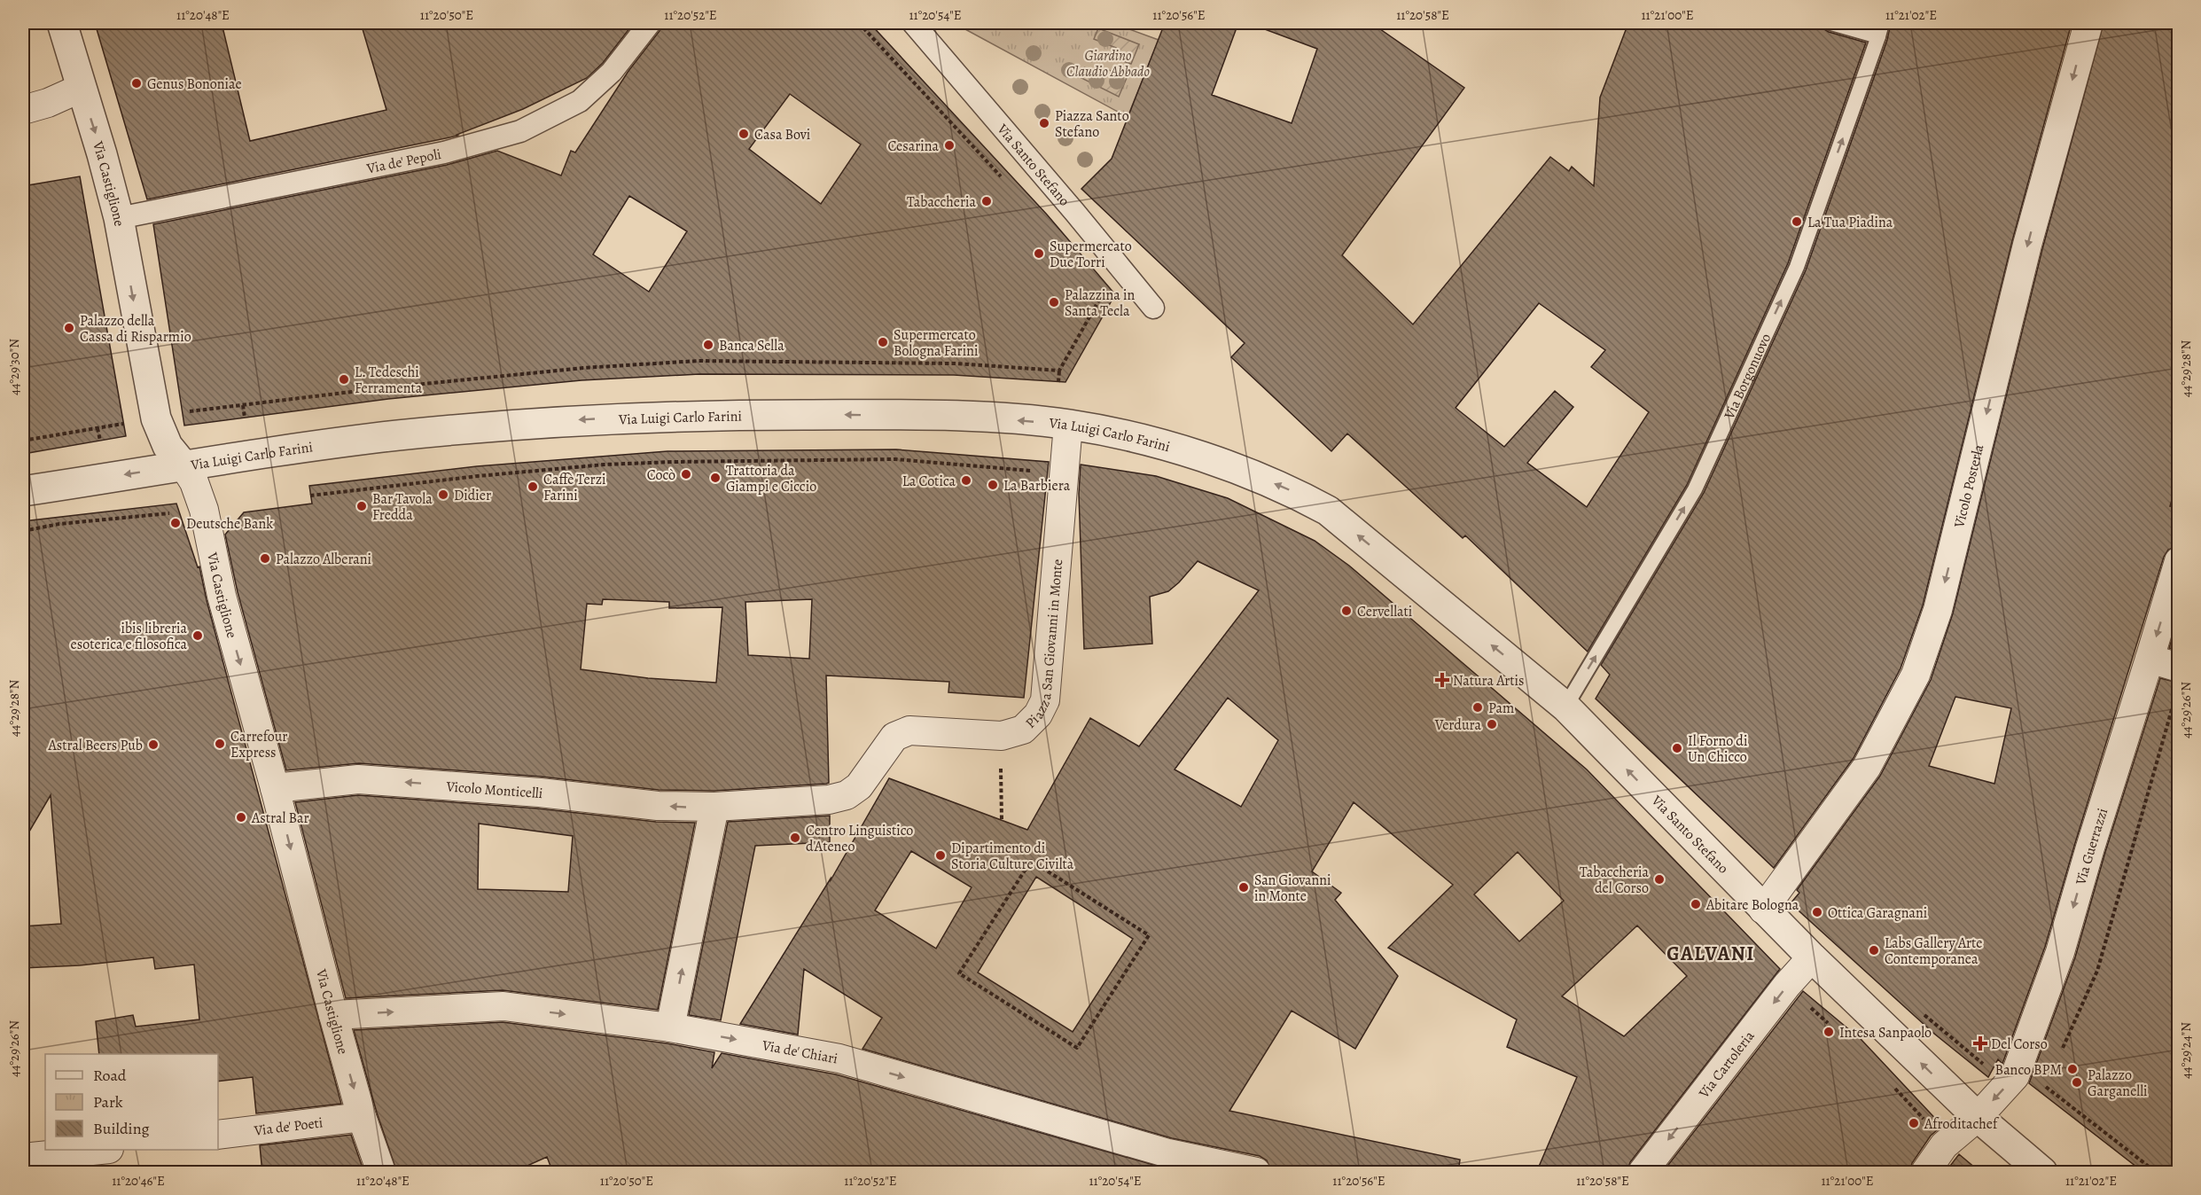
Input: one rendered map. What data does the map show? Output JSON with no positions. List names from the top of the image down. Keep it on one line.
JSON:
{"streets":{"street":["Via de' Pepoli","Via Santo Stefano","Via Castiglione","Via Luigi Carlo Farini","Vicolo Posterla","Piazza San Giovanni in Monte","Vicolo Monticelli","Via Guerrazzi","Via de' Chiari","Via Cartoleria","Via de' Poeti"],"lane":["Via Borgonuovo"]},"crossings":[["Via de' Pepoli","Via Castiglione"],["Via Santo Stefano","Via Borgonuovo"],["Via Santo Stefano","Via Luigi Carlo Farini"],["Via Santo Stefano","Vicolo Posterla"],["Via Santo Stefano","Via Guerrazzi"],["Via Santo Stefano","Via Cartoleria"],["Via Castiglione","Via Luigi Carlo Farini"],["Via Castiglione","Vicolo Monticelli"],["Via Castiglione","Via de' Chiari"],["Via Castiglione","Via de' Poeti"],["Via Luigi Carlo Farini","Piazza San Giovanni in Monte"],["Piazza San Giovanni in Monte","Vicolo Monticelli"]],"one_way":["Via Santo Stefano","Via Castiglione","Via Borgonuovo","Via Luigi Carlo Farini","Vicolo Posterla","Vicolo Monticelli","Via Guerrazzi","Via de' Chiari","Via Cartoleria"],"districts":["GALVANI"],"parks":["Giardino Claudio Abbado"],"places":{"other":["Genus Bononiae","Piazza Santo Stefano","Casa Bovi","Cesarina","Tabaccheria","La Tua Piadina","Supermercato Due Torri","Palazzina in Santa Tecla","Palazzo della Cassa di Risparmio","Supermercato Bologna Farini","Banca Sella","L. Tedeschi Ferramenta","Cocò","Trattoria da Giampi e Ciccio","La Cotica","La Barbiera","Caffè Terzi Farini","Didier","Bar Tavola Fredda","Deutsche Bank","Palazzo Alberani","Cervellati","ibis libreria esoterica e filosofica","Pam","Verdura","Carrefour Express","Astral Beers Pub","Il Forno di Un Chicco","Astral Bar","Centro Linguistico d'Ateneo","Dipartimento di Storia Culture Civiltà","Tabaccheria del Corso","San Giovanni in Monte","Abitare Bologna","Ottica Garagnani","Labs Gallery Arte Contemporanea","Intesa Sanpaolo","Banco BPM","Palazzo Garganelli","Afroditachef"],"health":["Natura Artis","Del Corso"]},"legend":["Road","Park","Building"],"coordinates":["11°20'48\"E","11°20'50\"E","11°20'52\"E","11°20'54\"E","11°20'56\"E","11°20'58\"E","11°21'00\"E","11°21'02\"E","44°29'30\"N","44°29'28\"N","44°29'26\"N","44°29'24\"N","11°20'46\"E"]}
